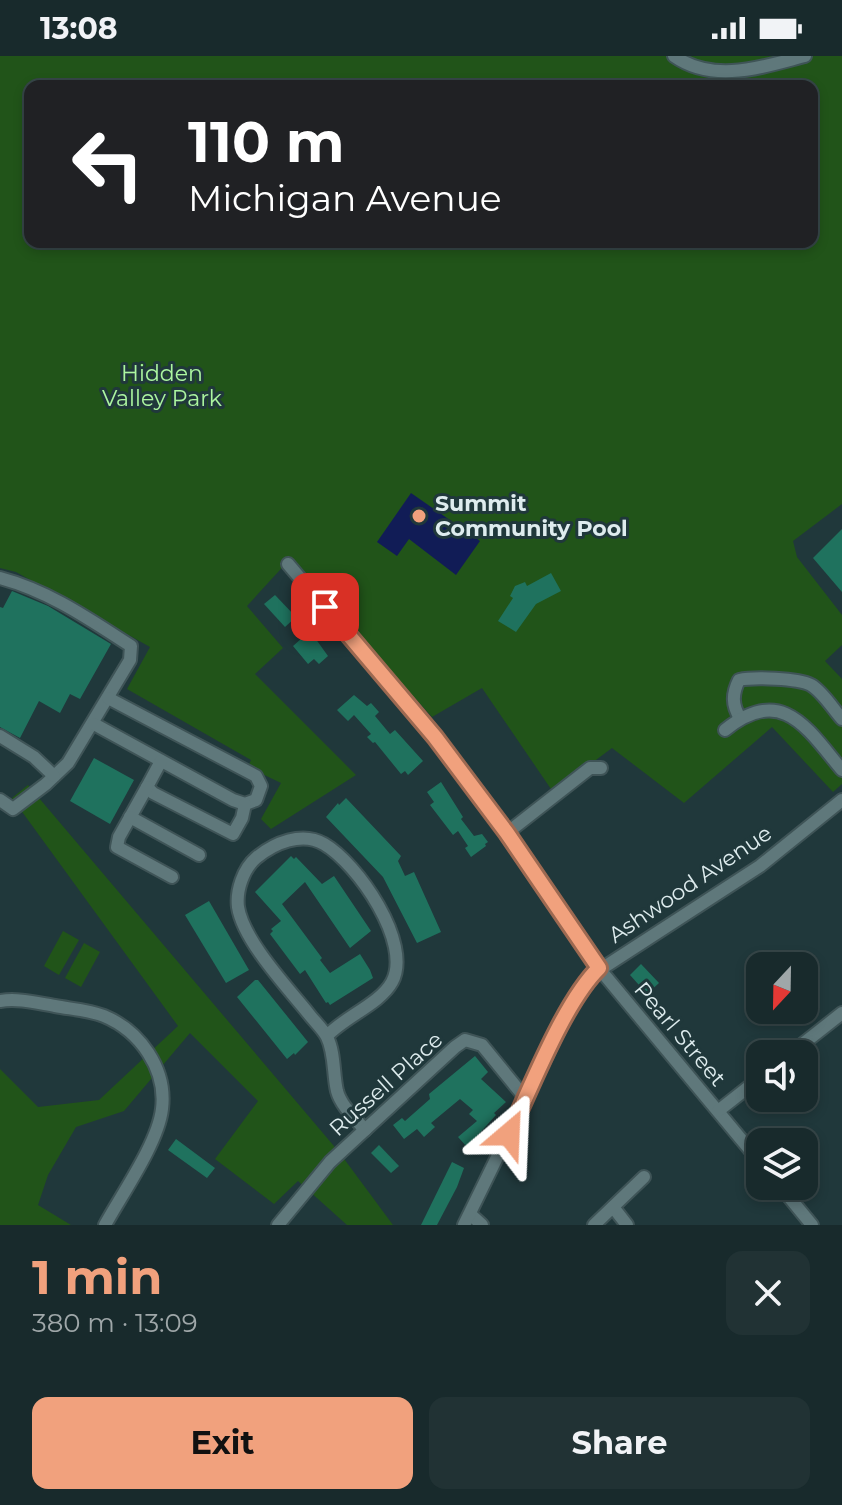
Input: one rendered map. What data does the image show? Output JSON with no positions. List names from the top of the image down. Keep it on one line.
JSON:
{"streets":{"street":["Ashwood Avenue","Pearl Street","Russell Place"]},"crossings":[["Ashwood Avenue","Pearl Street"],["Ashwood Avenue","Russell Place"]],"parks":["Hidden Valley Park"],"places":["Summit Community Pool"],"north":"bottom","page":{"status":"13:08","turn":["110 m","Michigan Avenue"],"heading":["1 min","380 m · 13:09"],"buttons":["Exit","Share"]}}
